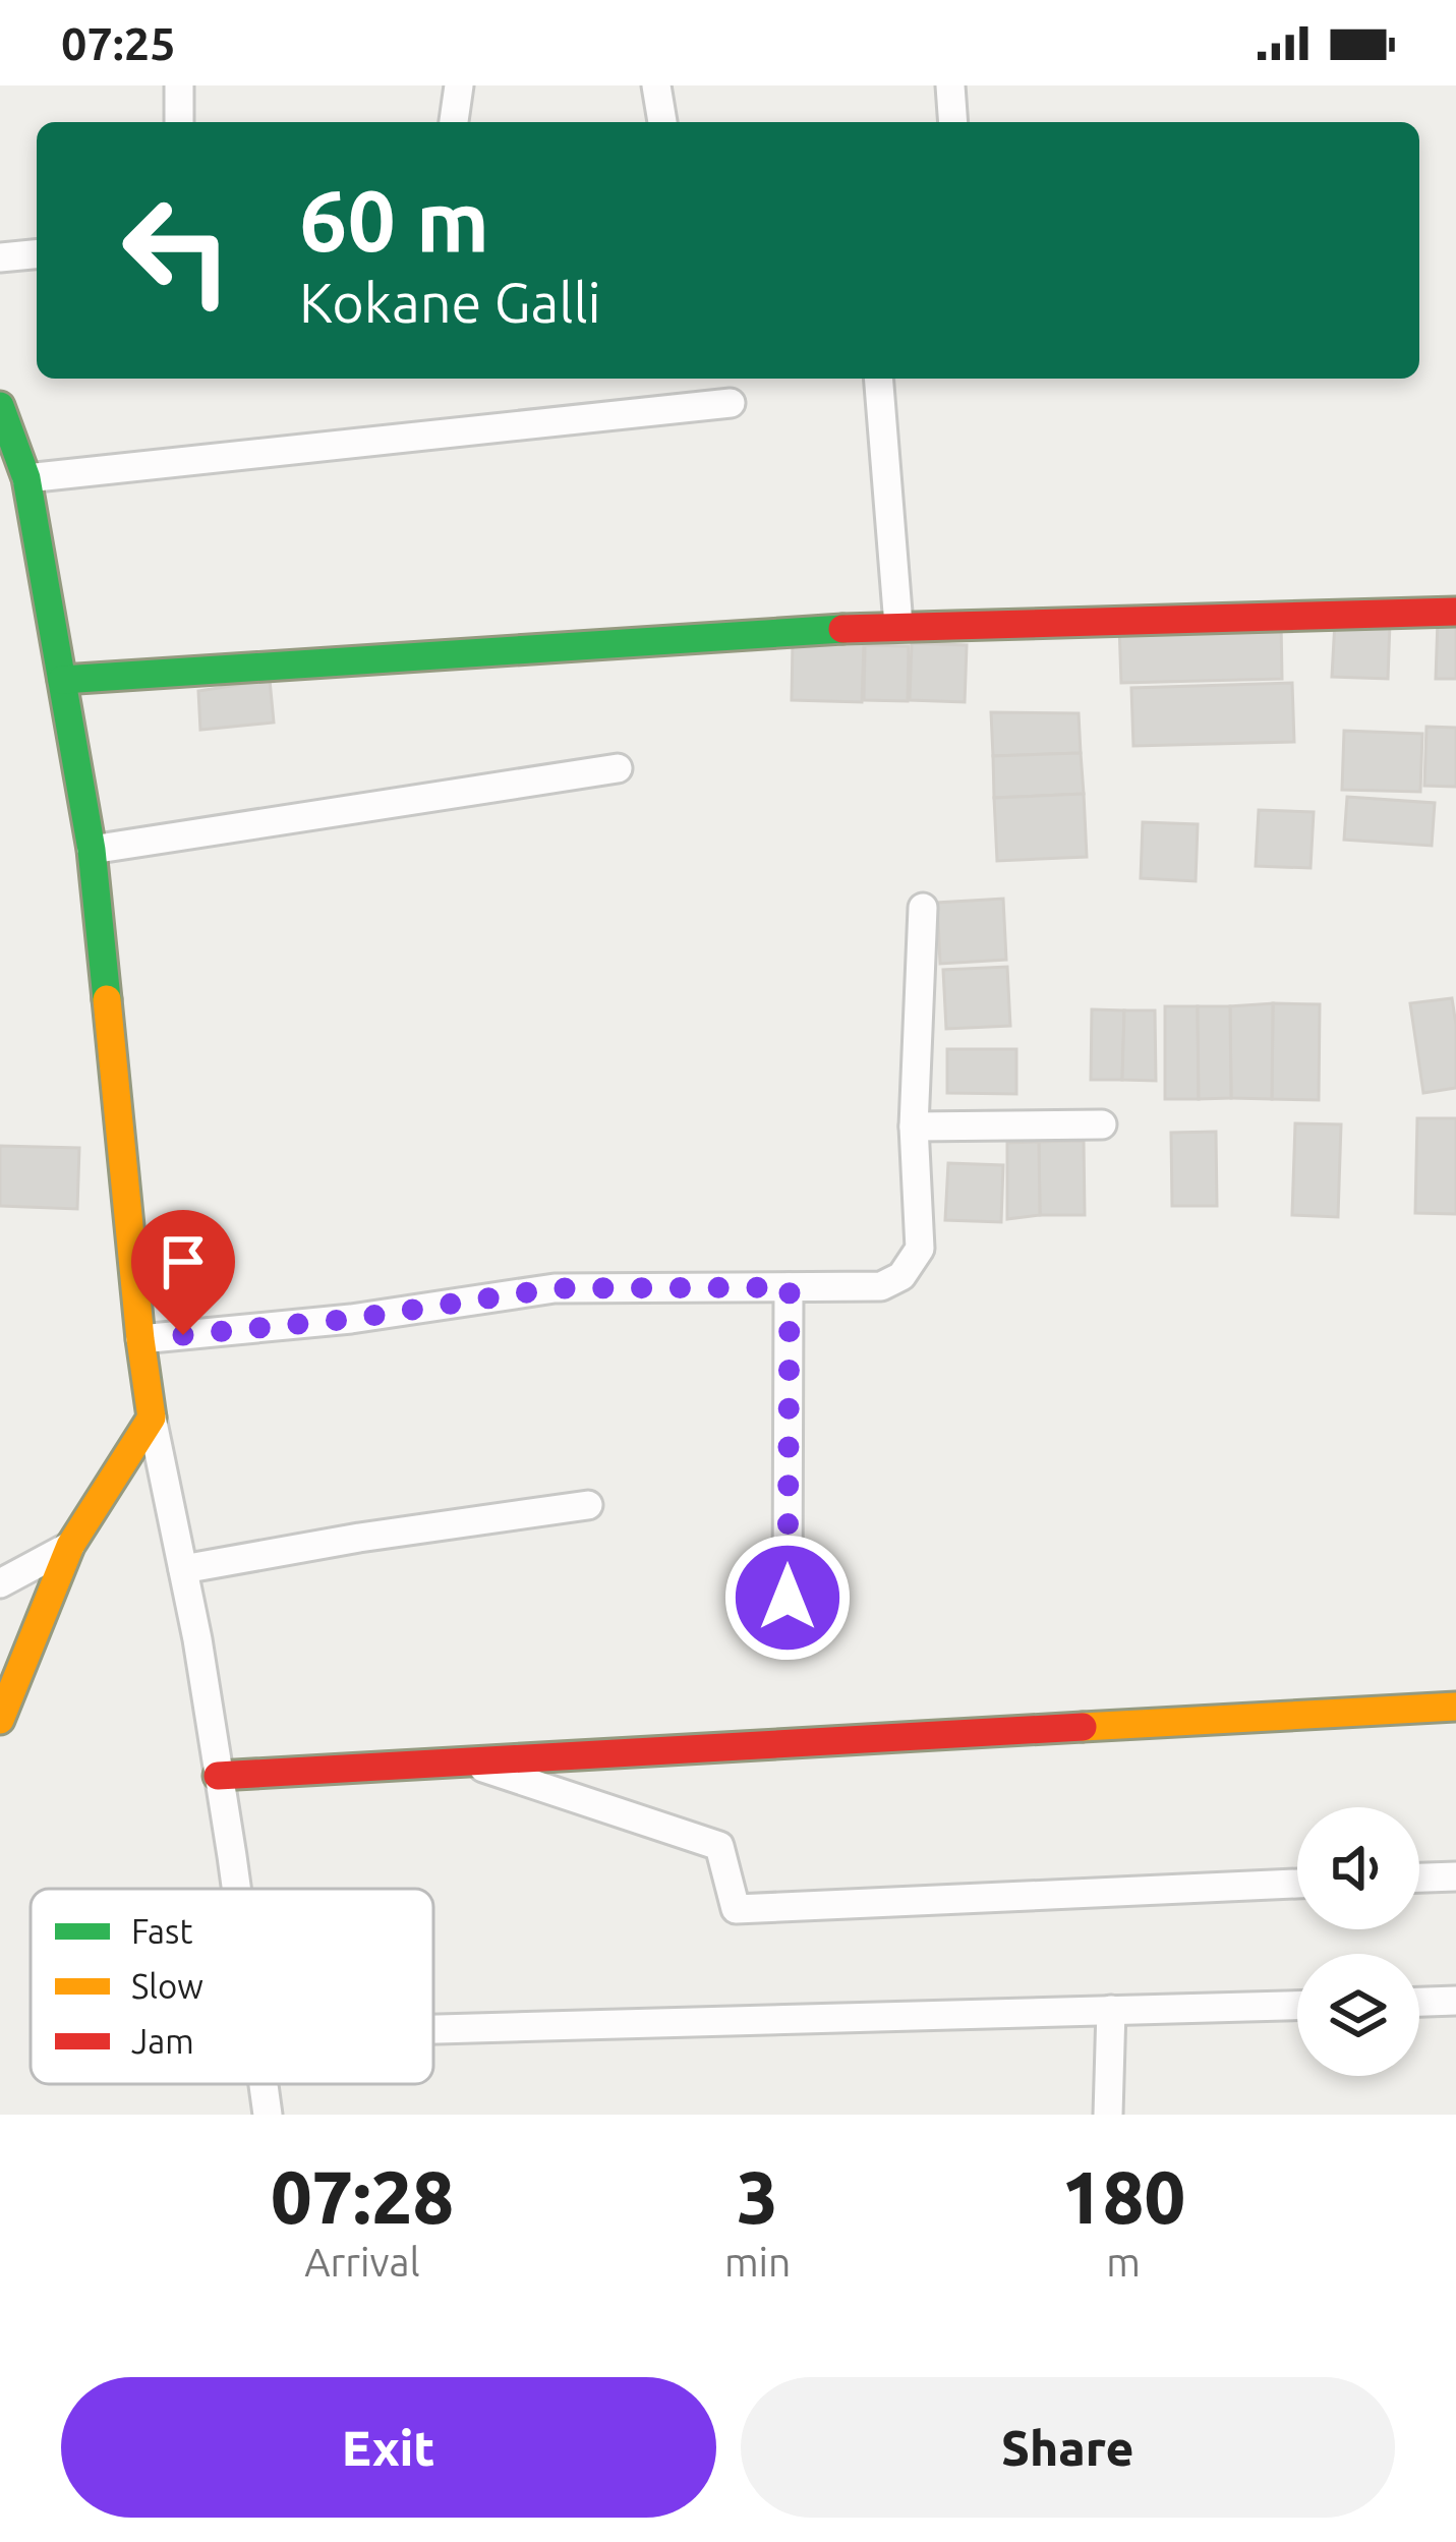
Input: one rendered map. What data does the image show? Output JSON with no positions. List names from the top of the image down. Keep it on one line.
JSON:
{"legend":["Fast","Slow","Jam"],"page":{"status":"07:25","turn":["60 m","Kokane Galli"],"eta":["07:28","Arrival","3","min","180","m"],"buttons":["Exit","Share"]}}
